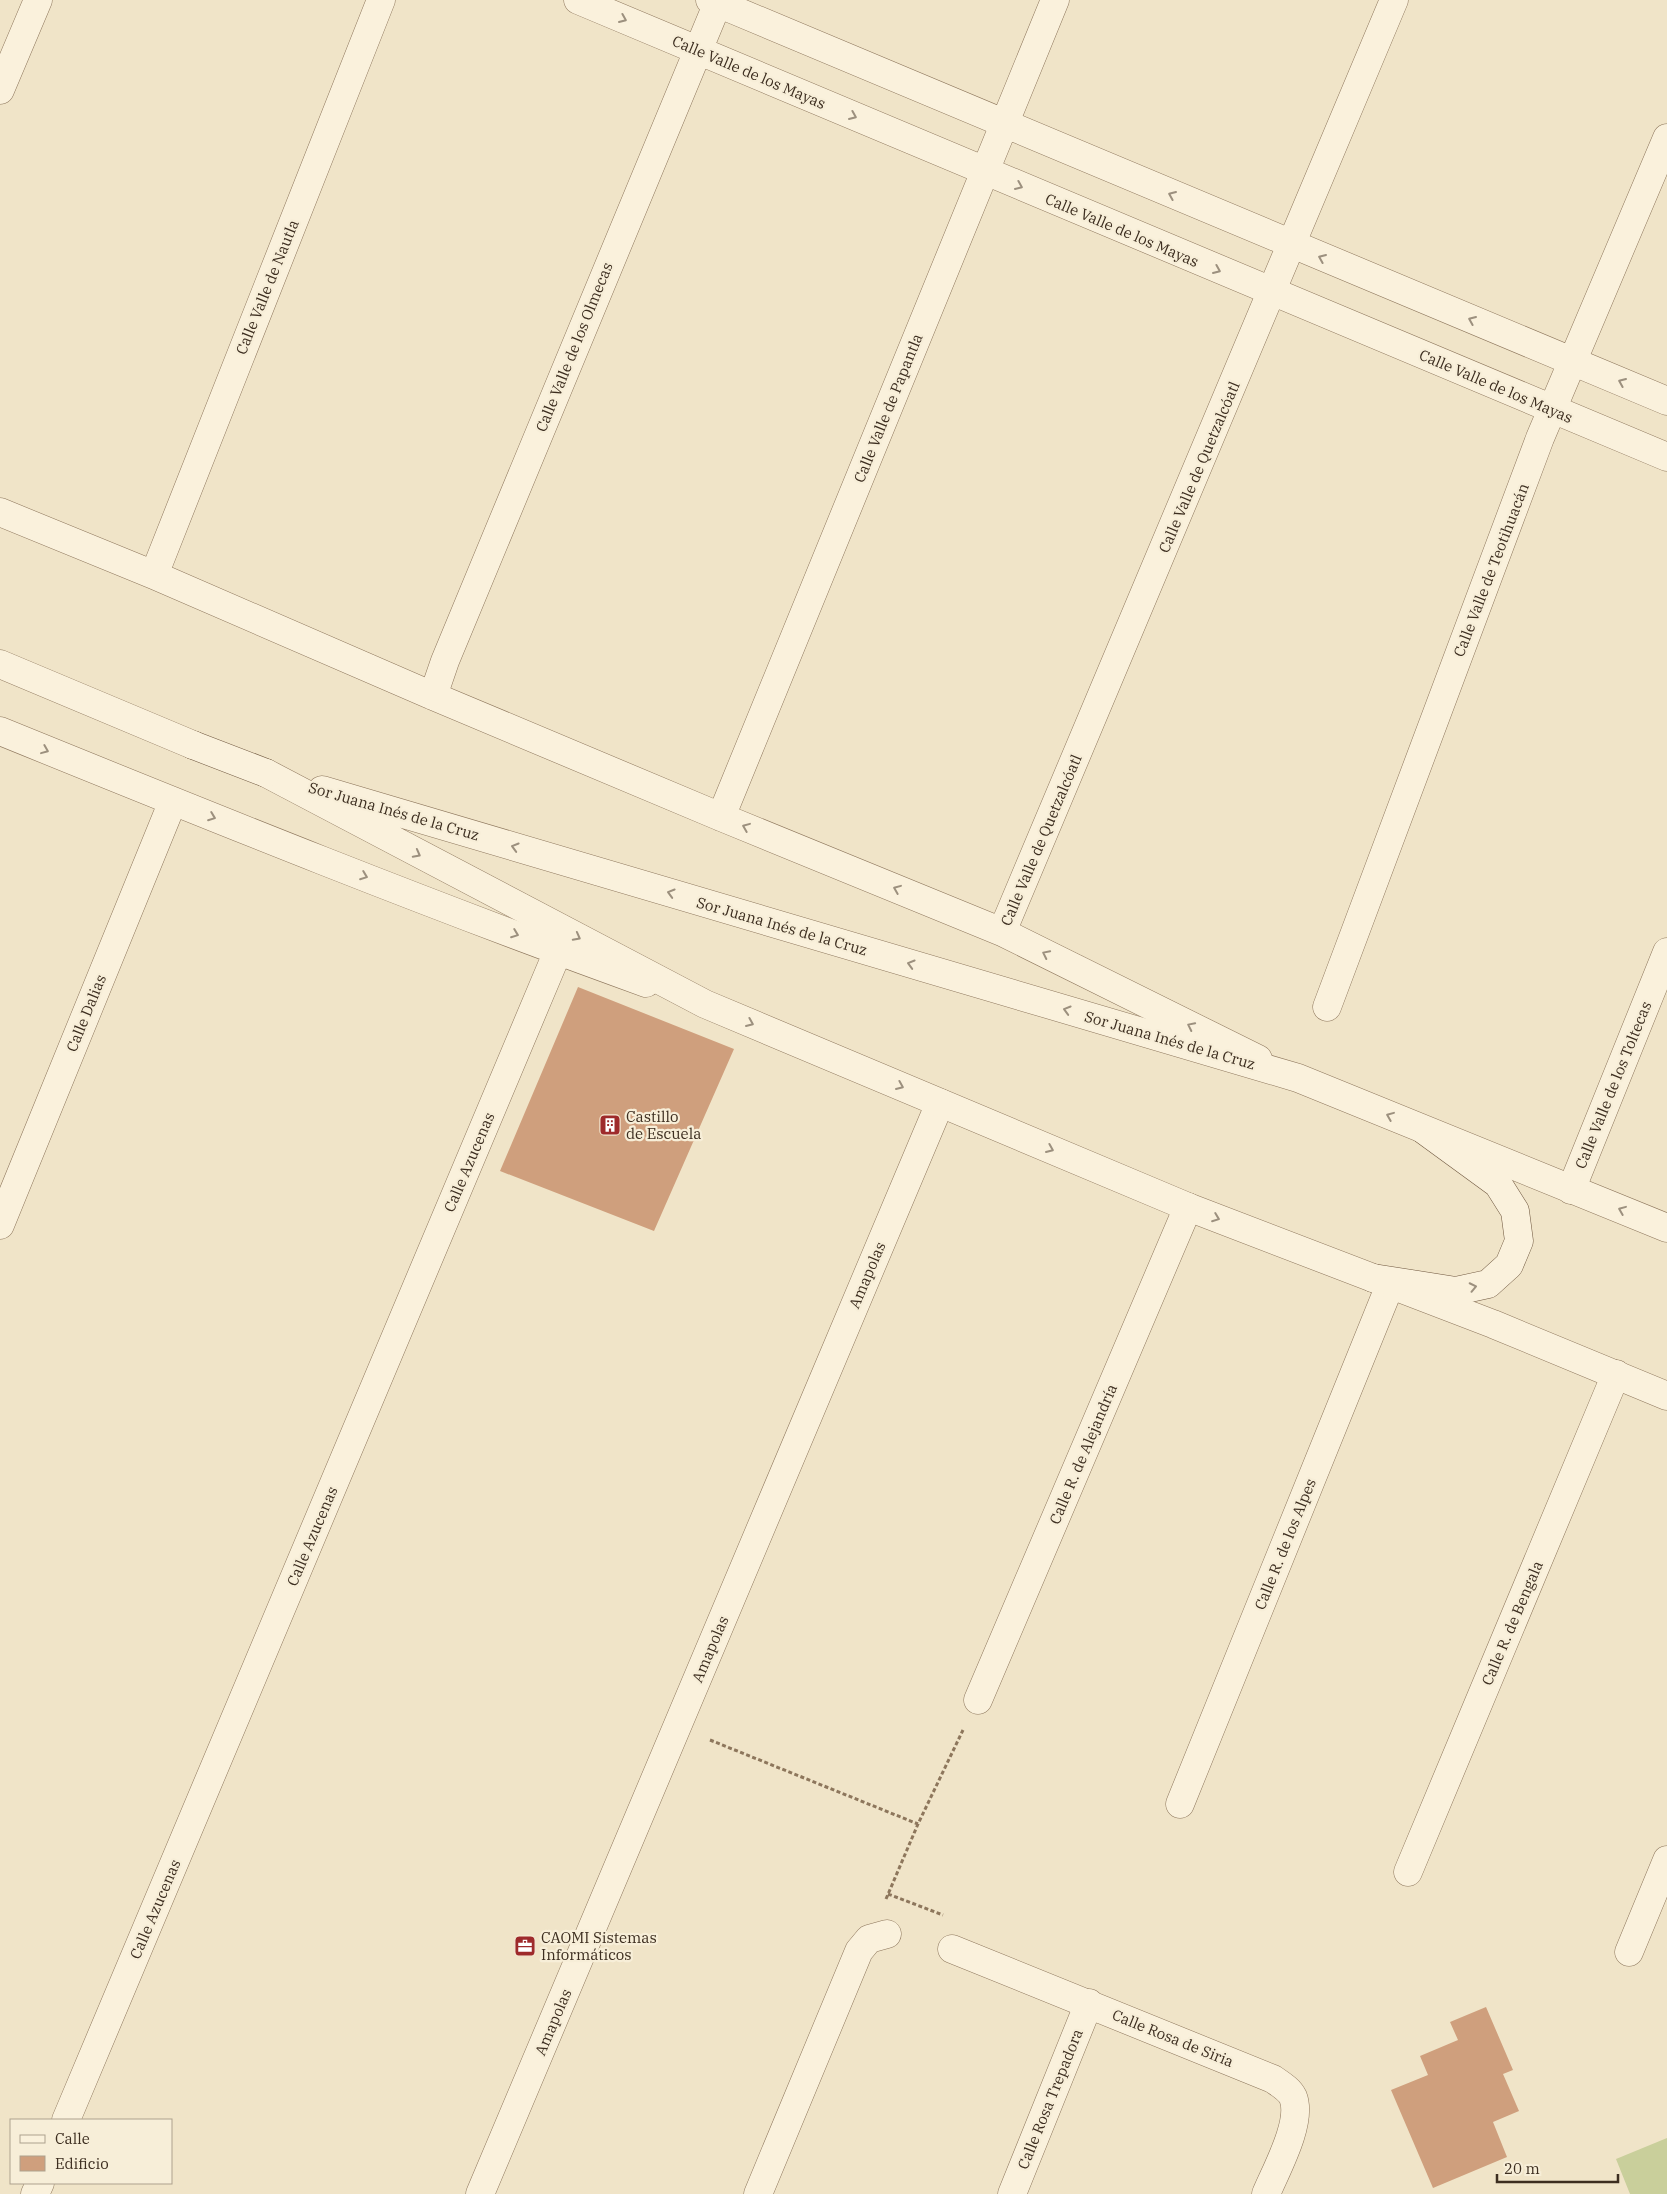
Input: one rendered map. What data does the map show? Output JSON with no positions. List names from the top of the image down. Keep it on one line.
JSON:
{"streets":{"street":["Calle Valle de los Mayas","Calle Valle de Nautla","Calle Valle de los Olmecas","Calle Valle de Papantla","Calle Valle de Quetzalcóatl","Calle Valle de Teotihuacán","Sor Juana Inés de la Cruz","Calle Dalias","Calle Valle de los Toltecas","Calle Azucenas","Amapolas","Calle R. de Alejandría","Calle R. de los Alpes","Calle R. de Bengala","Calle Rosa de Siria","Calle Rosa Trepadora"]},"crossings":[["Calle Valle de los Mayas","Calle Valle de los Olmecas"],["Calle Valle de los Mayas","Calle Valle de Papantla"],["Calle Valle de los Mayas","Calle Valle de Quetzalcóatl"],["Calle Valle de los Mayas","Calle Valle de Teotihuacán"],["Calle Rosa de Siria","Calle Rosa Trepadora"]],"places":{"building":["Castillo de Escuela"],"office":["CAOMI Sistemas Informáticos"]},"legend":["Calle","Edificio"],"scale_bar":"20 m"}
